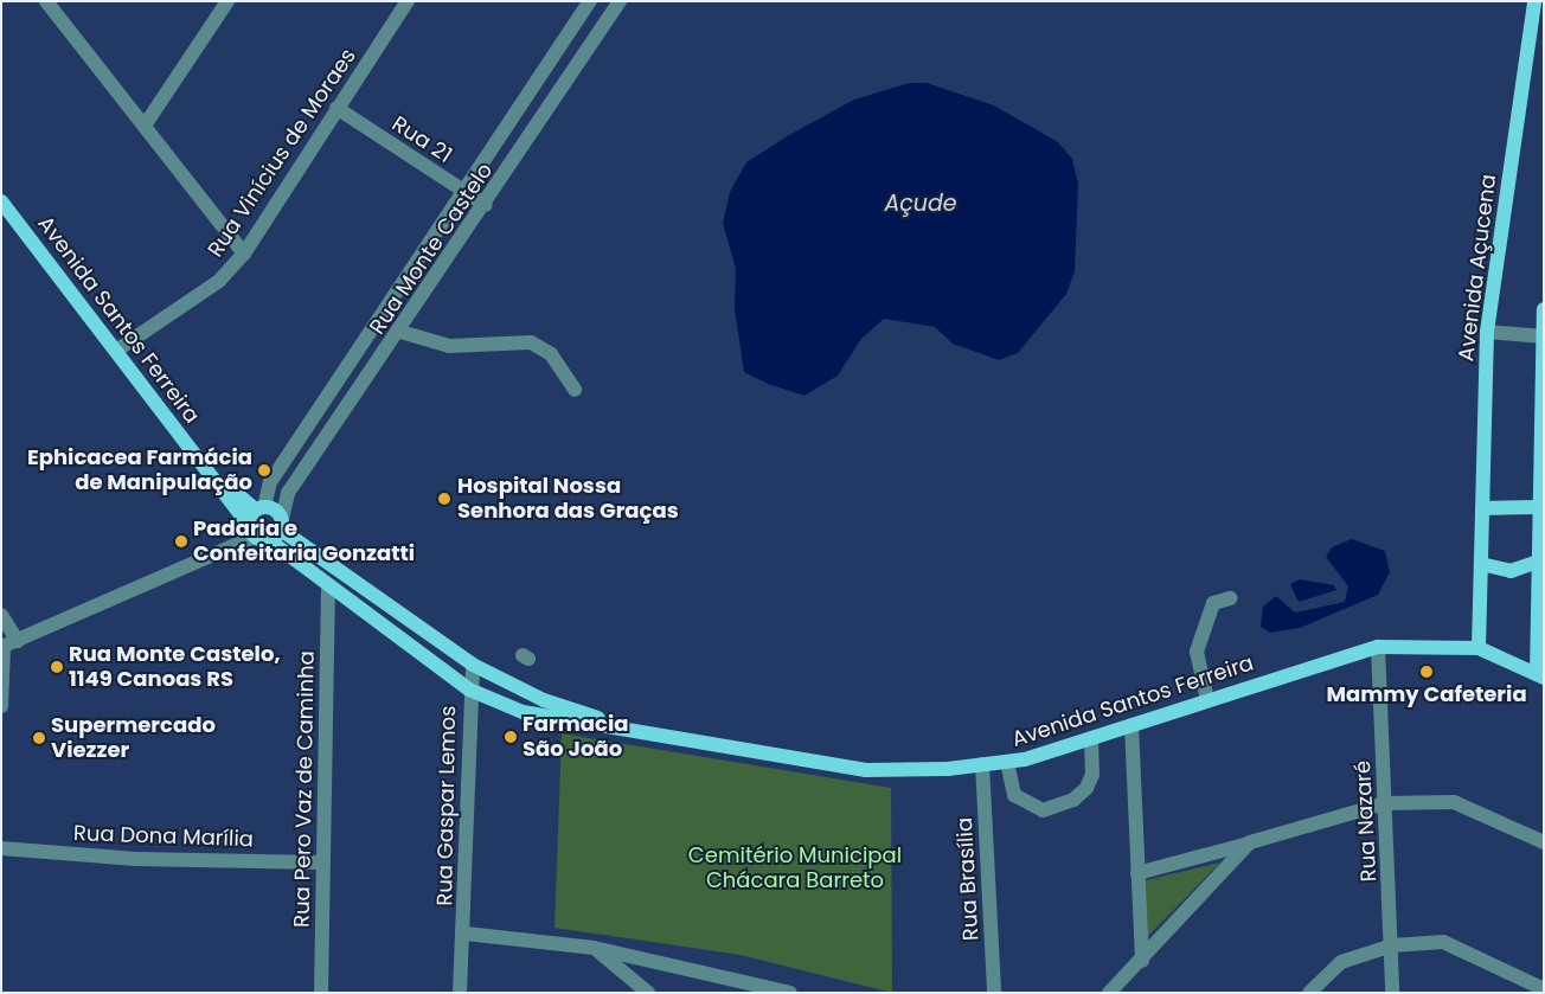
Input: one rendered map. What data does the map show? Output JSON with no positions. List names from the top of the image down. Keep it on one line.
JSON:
{"streets":{"main road":["Avenida Açucena","Avenida Santos Ferreira"],"street":["Rua 21","Rua Vinícius de Moraes","Rua Monte Castelo","Rua Pero Vaz de Caminha","Rua Gaspar Lemos","Rua Nazaré","Rua Dona Marília","Rua Brasília"]},"crossings":[["Rua 21","Rua Vinícius de Moraes"],["Rua 21","Rua Monte Castelo"],["Rua Vinícius de Moraes","Avenida Santos Ferreira"],["Rua Monte Castelo","Avenida Santos Ferreira"],["Avenida Açucena","Avenida Santos Ferreira"],["Avenida Santos Ferreira","Rua Pero Vaz de Caminha"],["Avenida Santos Ferreira","Rua Gaspar Lemos"],["Avenida Santos Ferreira","Rua Nazaré"],["Avenida Santos Ferreira","Rua Brasília"],["Rua Pero Vaz de Caminha","Rua Dona Marília"]],"water":["Açude"],"parks":["Cemitério Municipal Chácara Barreto"],"places":["Ephicacea Farmácia de Manipulação","Hospital Nossa Senhora das Graças","Padaria e Confeitaria Gonzatti","Rua Monte Castelo, 1149 Canoas RS","Mammy Cafeteria","Farmacia São João","Supermercado Viezzer"]}
